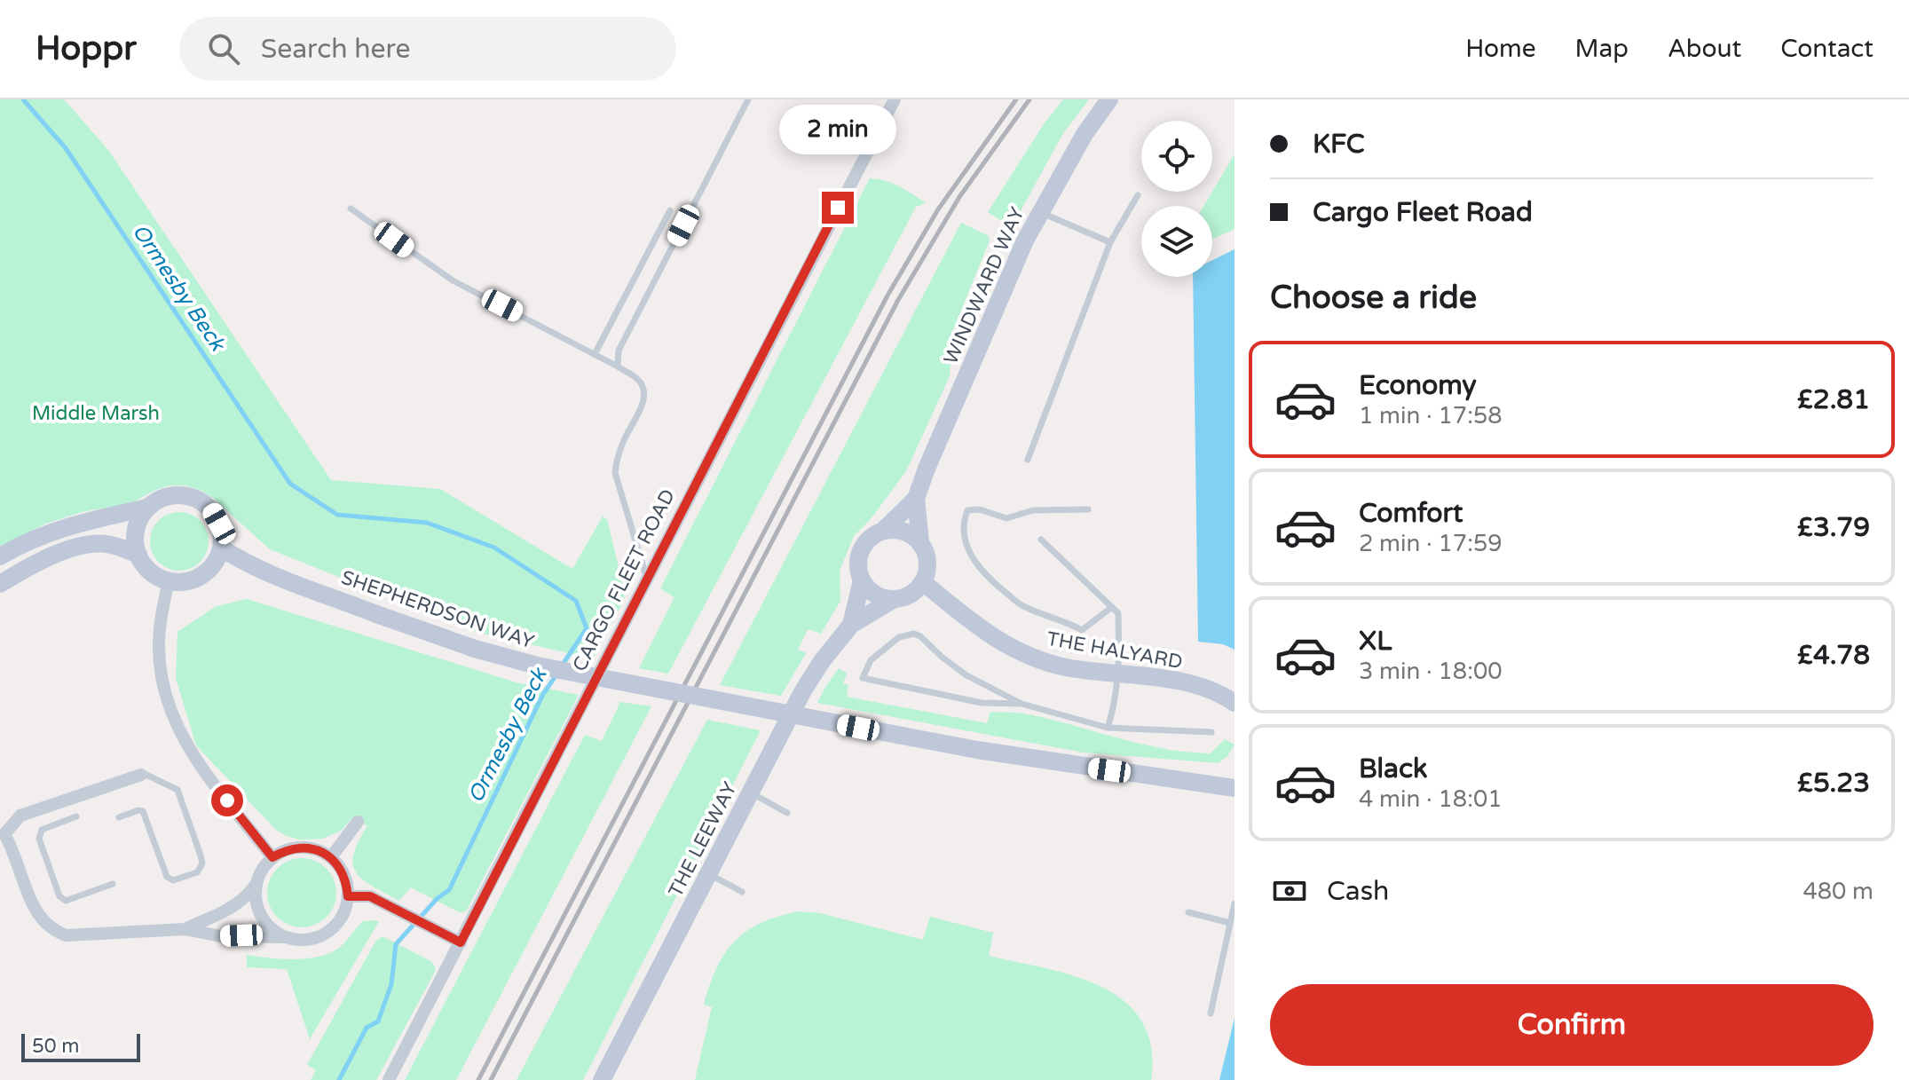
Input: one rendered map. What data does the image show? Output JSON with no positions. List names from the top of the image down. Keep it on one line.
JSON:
{"streets":{"street":["WINDWARD WAY","CARGO FLEET ROAD","SHEPHERDSON WAY","THE HALYARD","THE LEEWAY"]},"crossings":[["WINDWARD WAY","THE HALYARD"],["WINDWARD WAY","THE LEEWAY"],["THE HALYARD","THE LEEWAY"]],"water":["Ormesby Beck"],"parks":["Middle Marsh"],"scale_bar":"50 m","page":{"header":"Hoppr","search":"Search here","nav":["Home","Map","About","Contact"],"banner":["KFC","Cargo Fleet Road"],"bubble":"2 min","heading":"Choose a ride","list":[{"name":"Economy","note":"1 min · 17:58","value":"£2.81"},{"name":"Comfort","note":"2 min · 17:59","value":"£3.79"},{"name":"XL","note":"3 min · 18:00","value":"£4.78"},{"name":"Black","note":"4 min · 18:01","value":"£5.23"}],"pay":["Cash","480 m"],"buttons":"Confirm","scale":"50 m"}}
